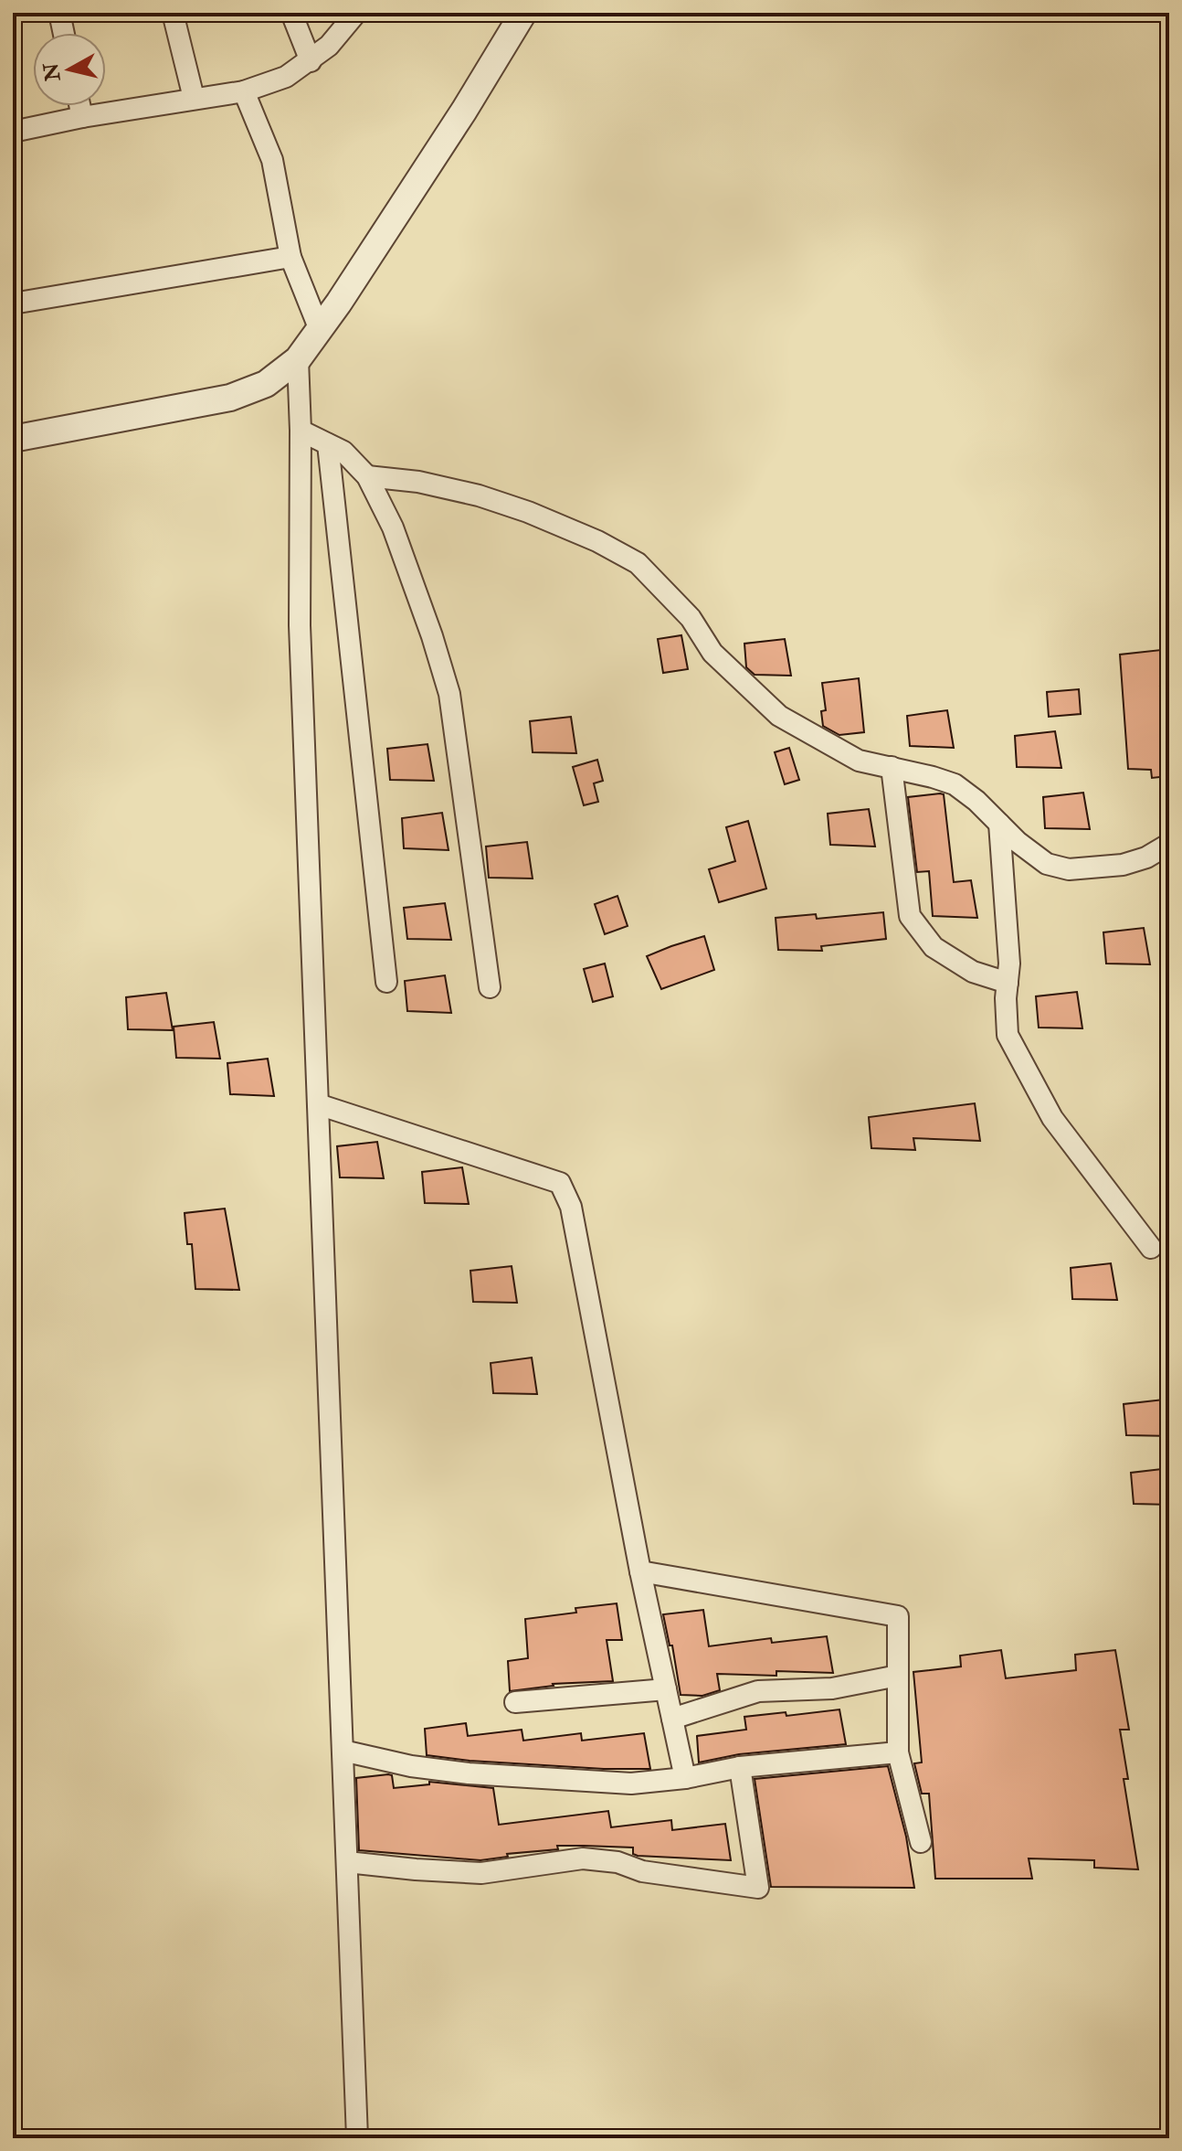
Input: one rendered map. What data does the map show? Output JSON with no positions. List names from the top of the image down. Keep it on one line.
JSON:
{"north":"left"}
